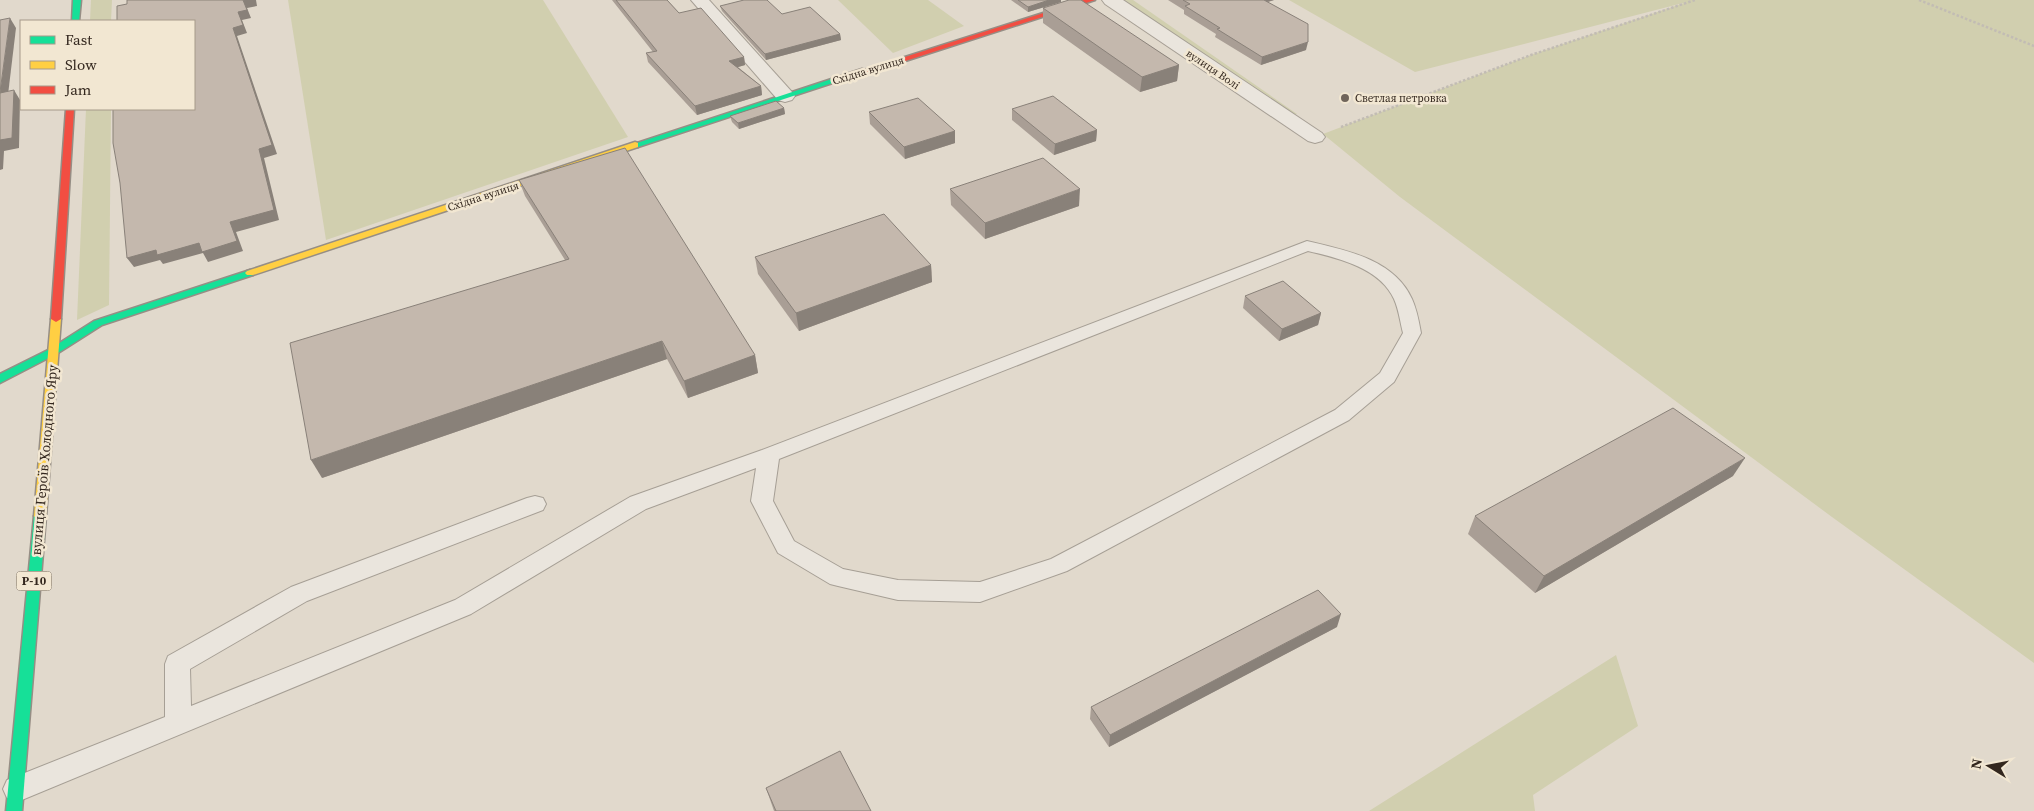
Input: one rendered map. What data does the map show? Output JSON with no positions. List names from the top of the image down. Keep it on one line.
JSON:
{"streets":{"street":["вулиця Волі","Східна вулиця","вулиця Героїв Холодного Яру","Р-10"]},"crossings":[["Східна вулиця","вулиця Героїв Холодного Яру"]],"places":["Светлая петровка"],"legend":["Fast","Slow","Jam"],"north":"left"}
